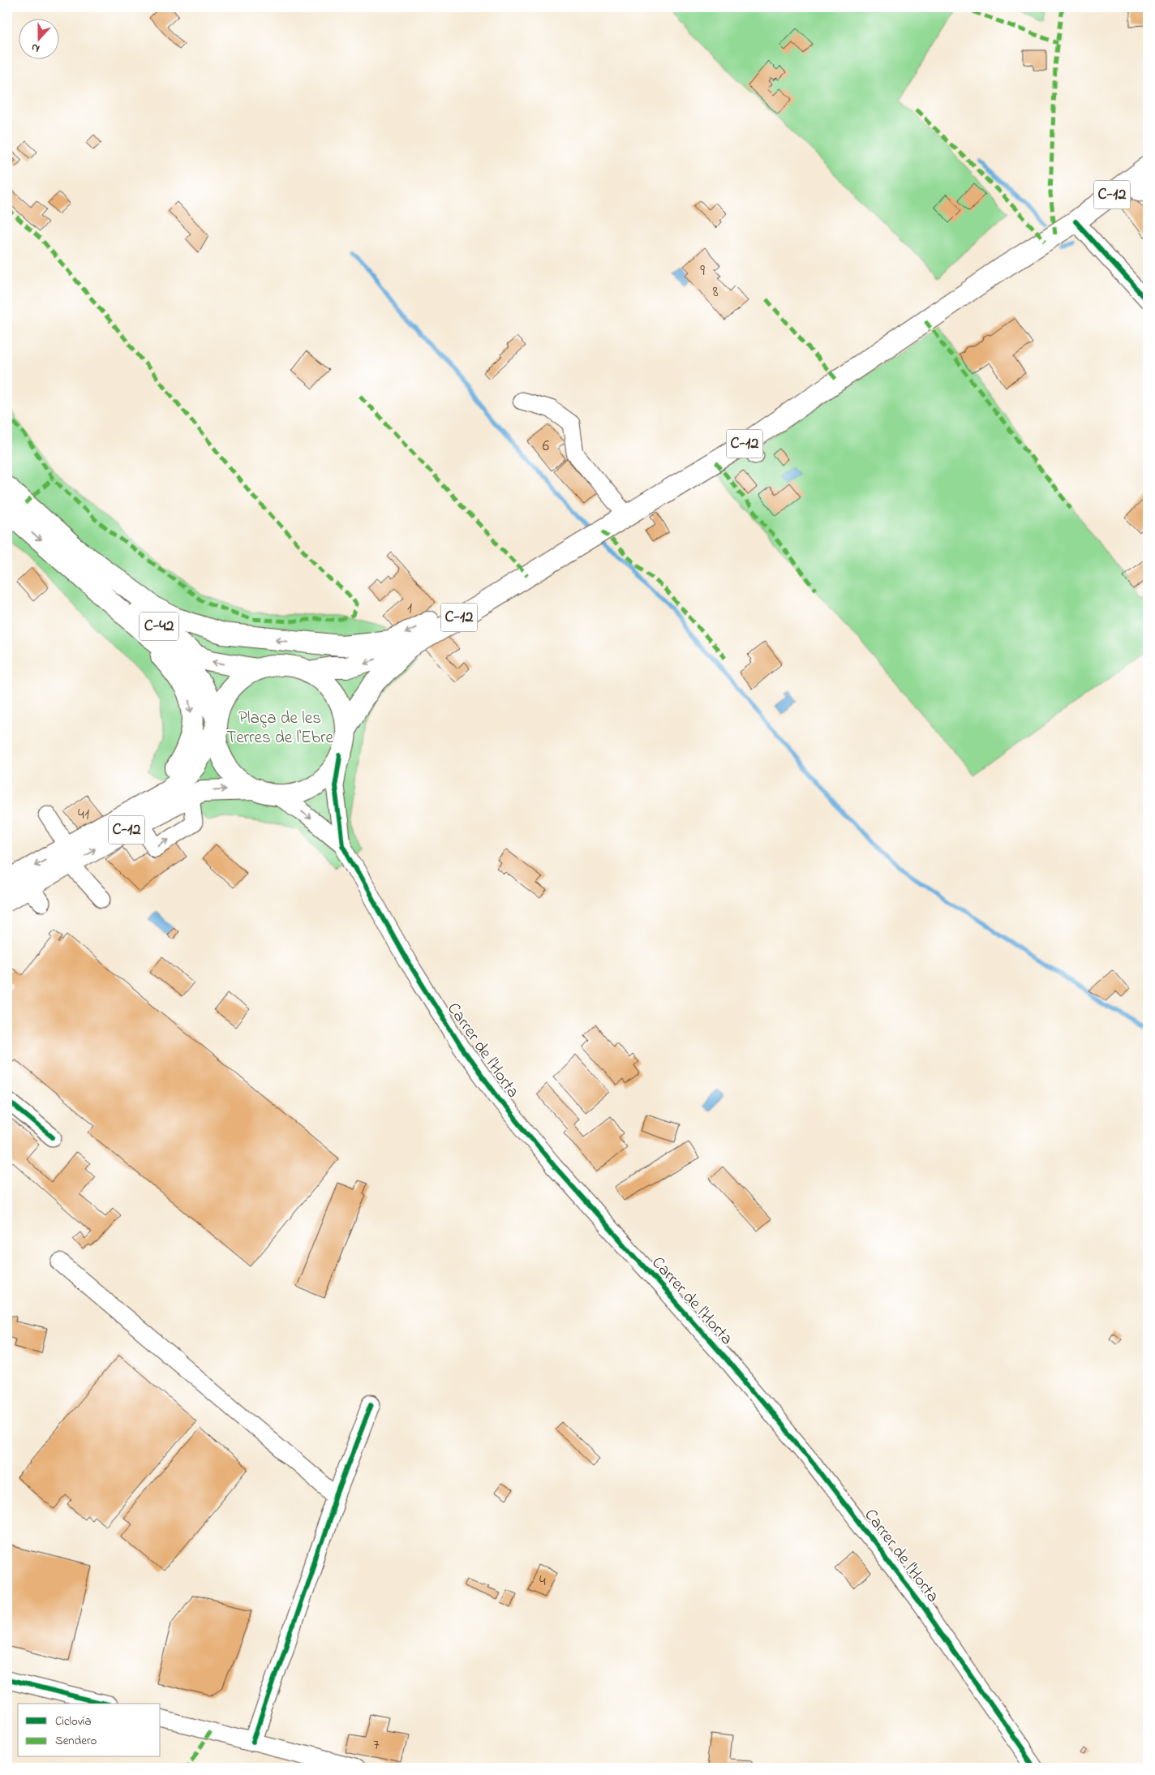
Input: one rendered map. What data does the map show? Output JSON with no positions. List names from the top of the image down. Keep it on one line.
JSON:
{"streets":{"main road":["C-12","C-42"],"street":["Carrer de l'Horta"]},"crossings":[["C-12","C-42"]],"parks":["Plaça de les Terres de l'Ebre"],"house_numbers":["9","8","6","1","41","4","7"],"legend":["Ciclovía","Sendero"],"north":"bottom"}
